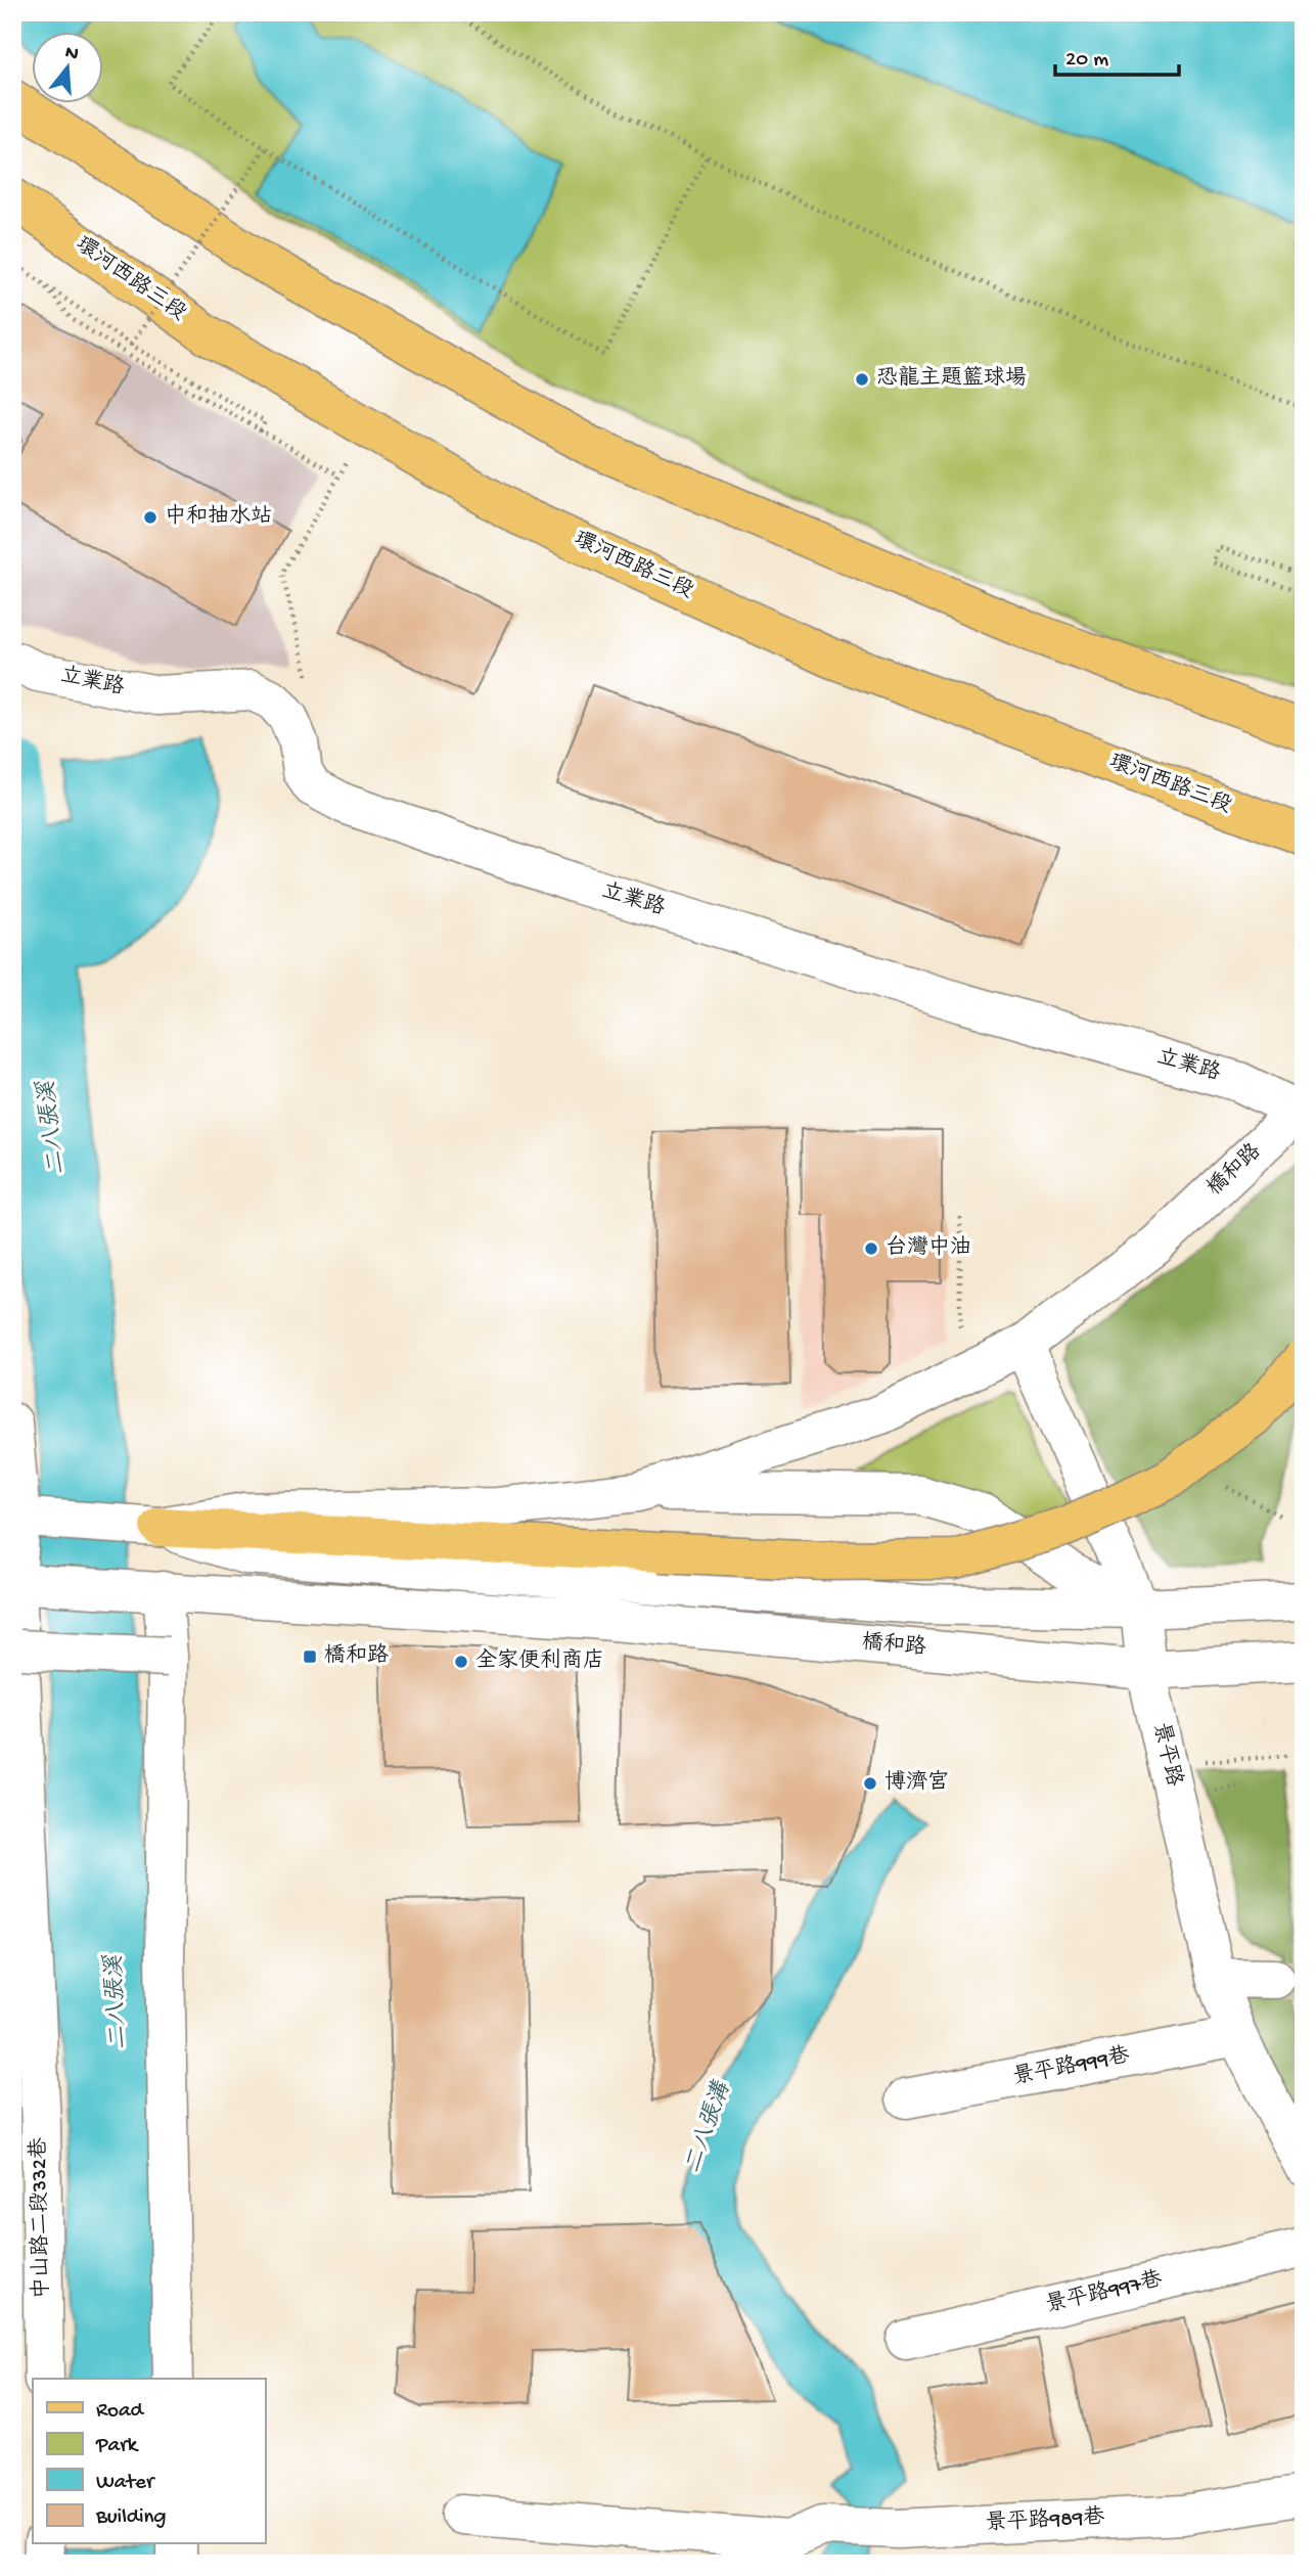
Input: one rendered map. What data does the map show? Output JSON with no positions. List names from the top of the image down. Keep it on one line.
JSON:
{"streets":{"main road":["環河西路三段"],"street":["立業路","橋和路","景平路","景平路999巷","中山路二段332巷","景平路997巷","景平路989巷"]},"crossings":[["立業路","橋和路"],["橋和路","景平路"],["橋和路","中山路二段332巷"],["景平路","景平路999巷"]],"water":["二八張溪","二八張溝"],"places":{"other":["恐龍主題籃球場","中和抽水站","台灣中油","全家便利商店","博濟宮"],"transit":["橋和路"]},"legend":["Road","Park","Water","Building"],"scale_bar":"20 m","north":"top"}
